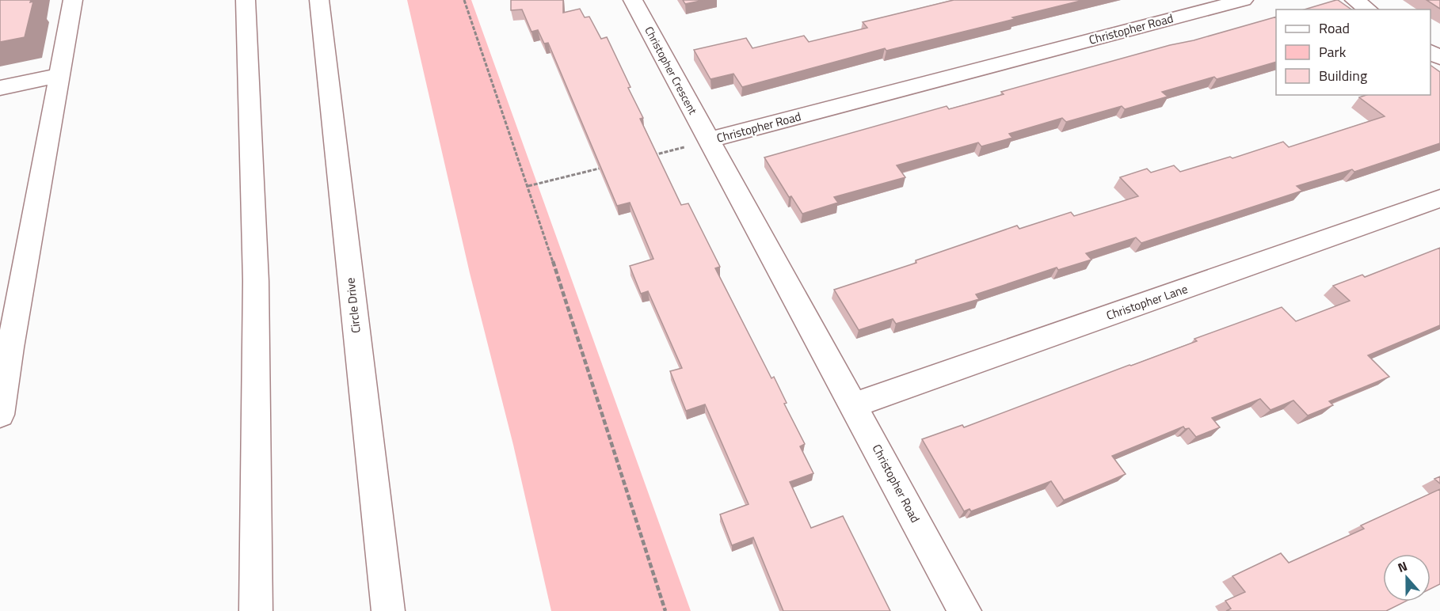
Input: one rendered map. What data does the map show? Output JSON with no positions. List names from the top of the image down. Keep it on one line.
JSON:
{"streets":{"main road":["Christopher Road","Christopher Crescent","Christopher Lane","Circle Drive"]},"crossings":[["Christopher Road","Christopher Crescent"],["Christopher Road","Christopher Lane"]],"legend":["Road","Park","Building"],"north":"top"}
